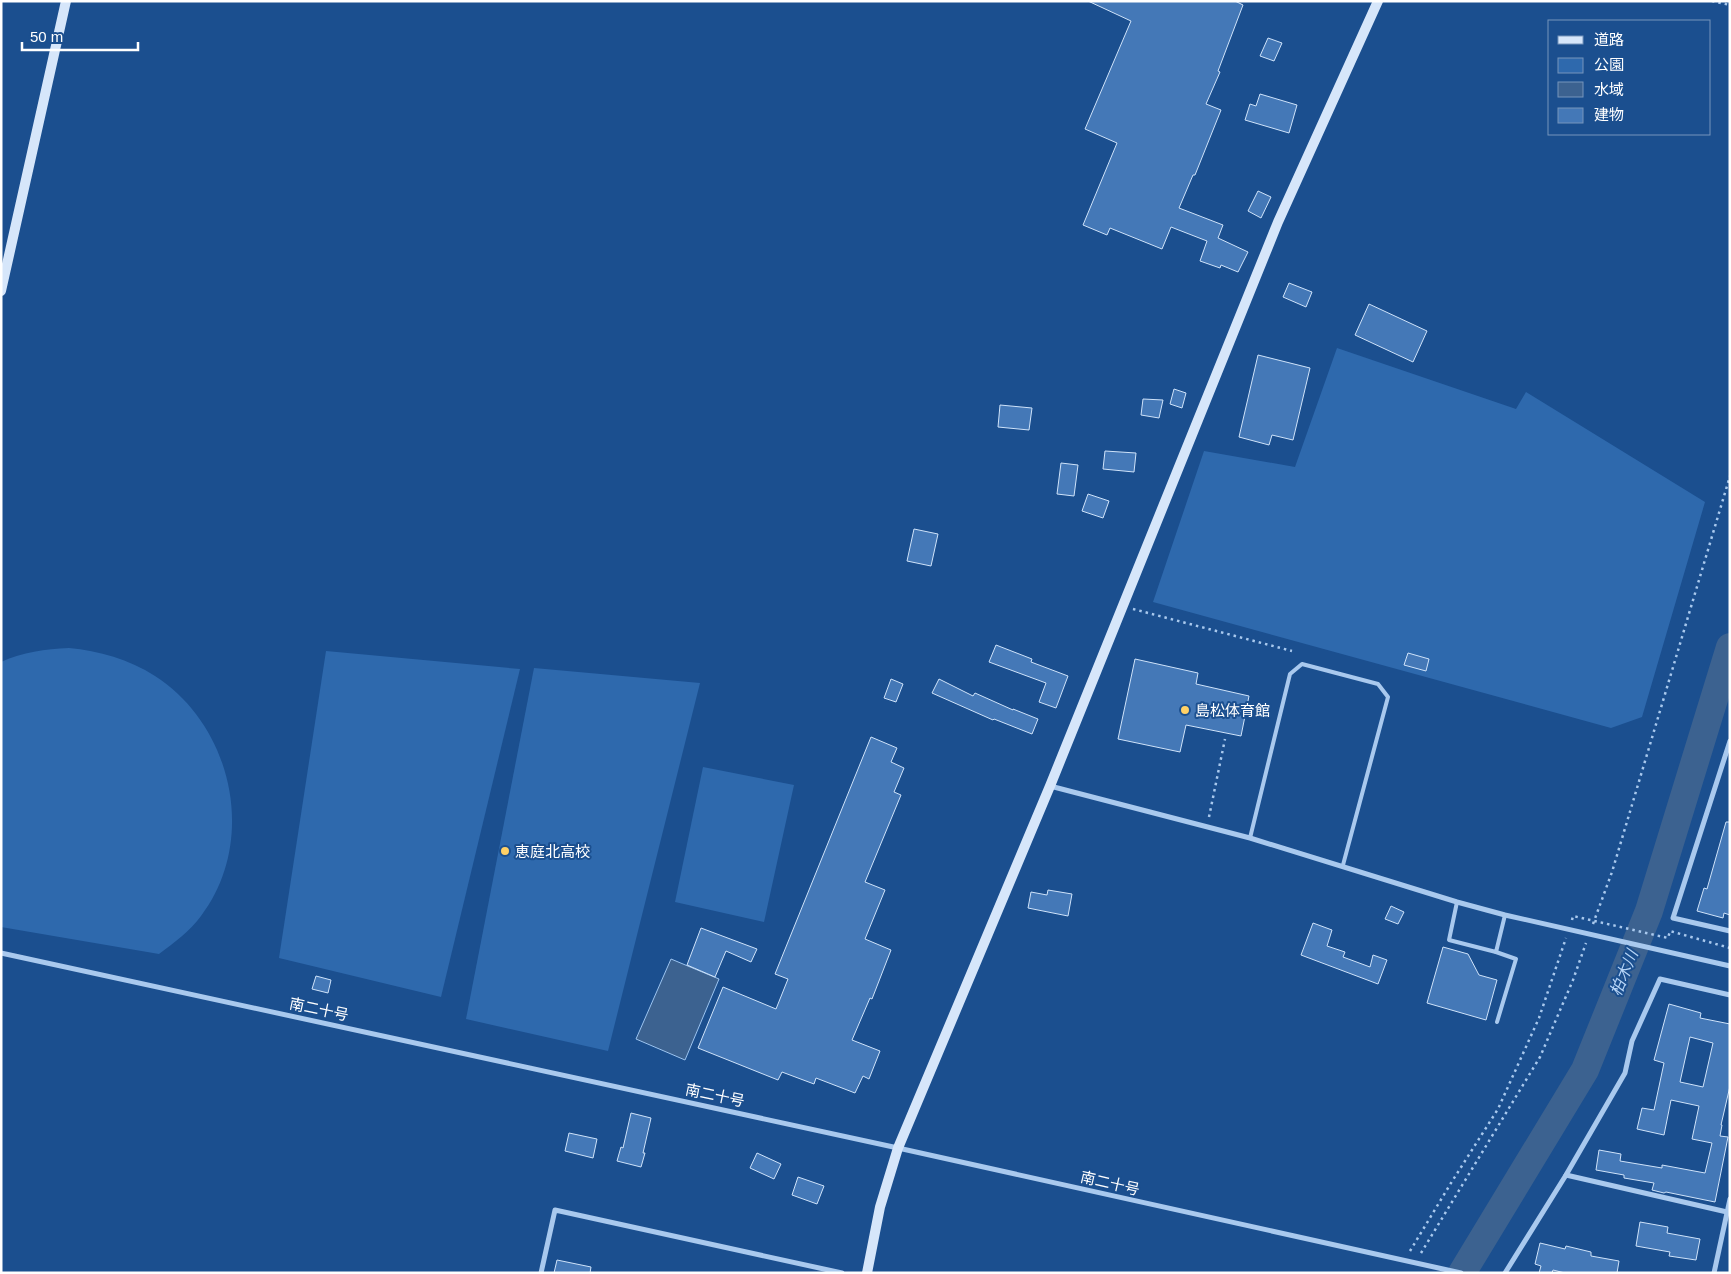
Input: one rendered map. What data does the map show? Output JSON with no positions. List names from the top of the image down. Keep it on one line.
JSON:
{"streets":{"street":["南二十号"]},"water":["柏木川"],"places":["島松体育館","恵庭北高校"],"legend":["道路","公園","水域","建物"],"scale_bar":"50 m"}
